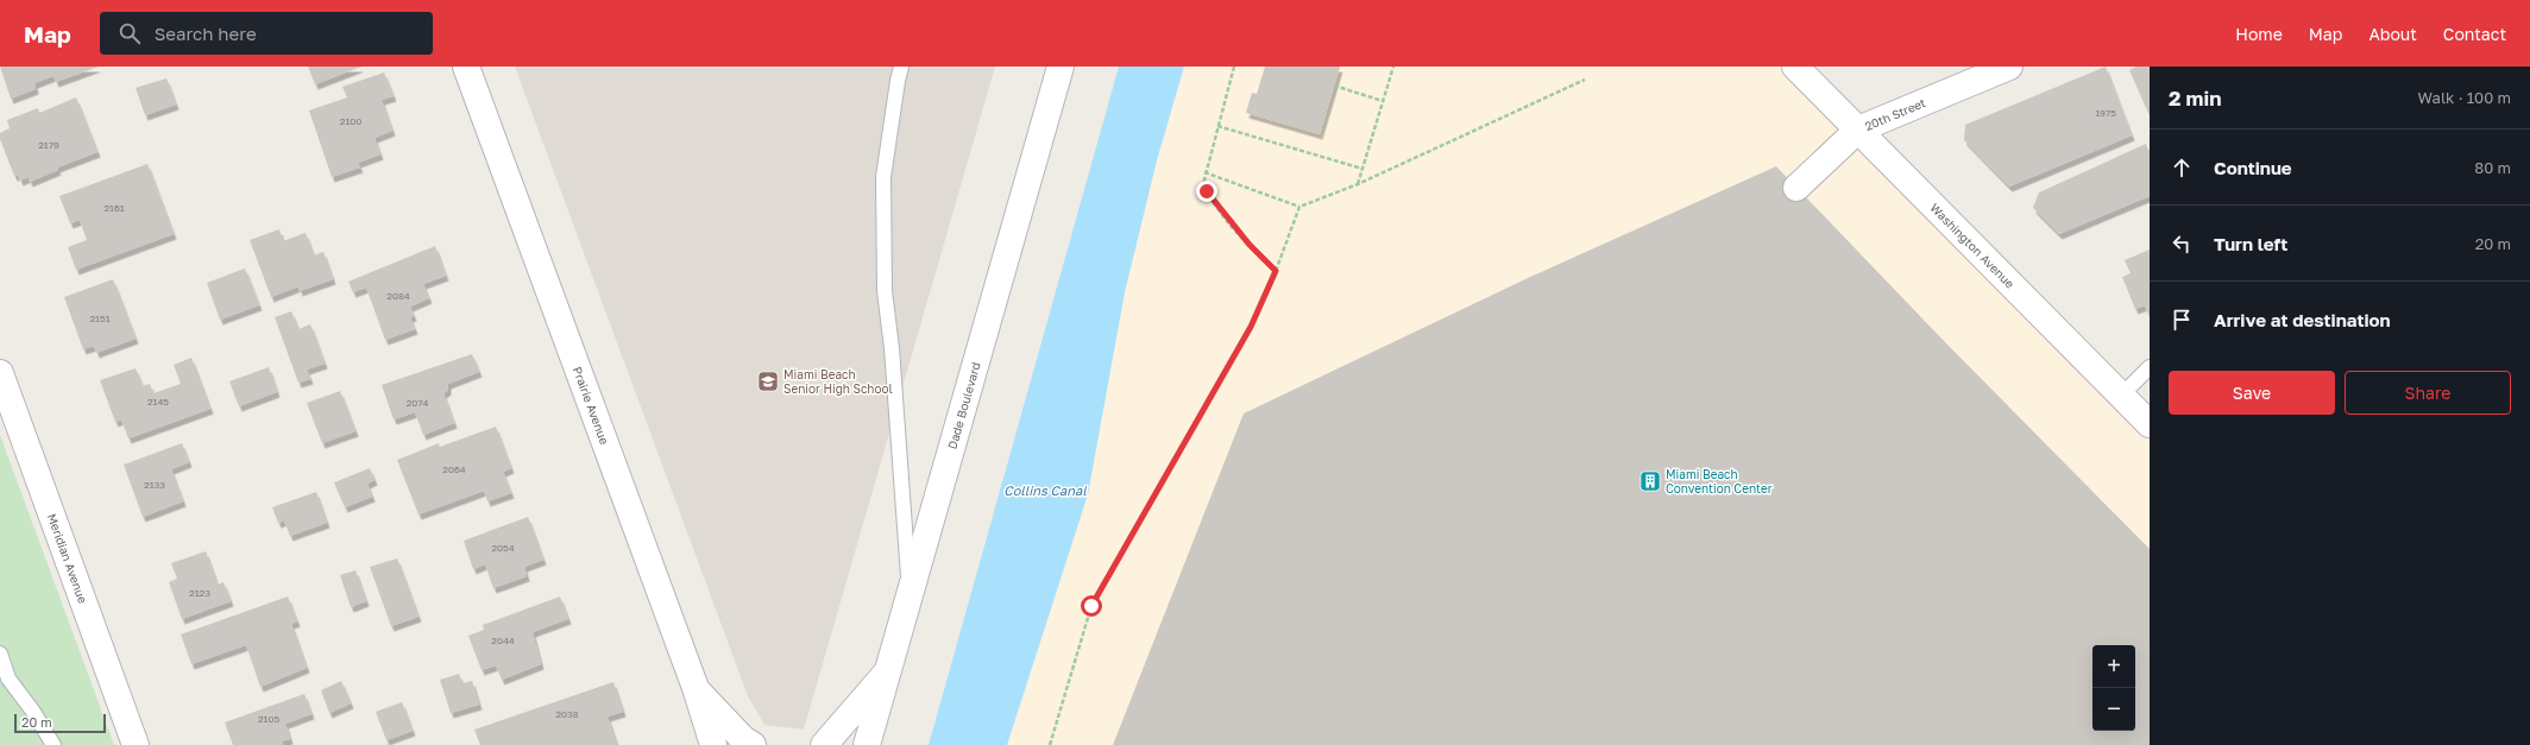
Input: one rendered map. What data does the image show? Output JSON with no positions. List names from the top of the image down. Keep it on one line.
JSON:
{"streets":{"street":["20th Street","Washington Avenue","Prairie Avenue","Dade Boulevard","Meridian Avenue"]},"crossings":[["20th Street","Washington Avenue"]],"water":["Collins Canal"],"places":{"school or university":["Miami Beach Senior High School"],"building":["Miami Beach Convention Center"]},"house_numbers":["1975","2100","2179","2161","2084","2151","2145","2074","2064","2133","2054","2123","2044","2038","2105"],"scale_bar":"20 m","page":{"header":"Map","search":"Search here","nav":["Home","Map","About","Contact"],"heading":["2 min","Walk · 100 m"],"list":[["Continue","80 m"],["Turn left","20 m"],"Arrive at destination"],"buttons":["Save","Share"],"map_buttons":["+","−"],"scale":"20 m"}}
